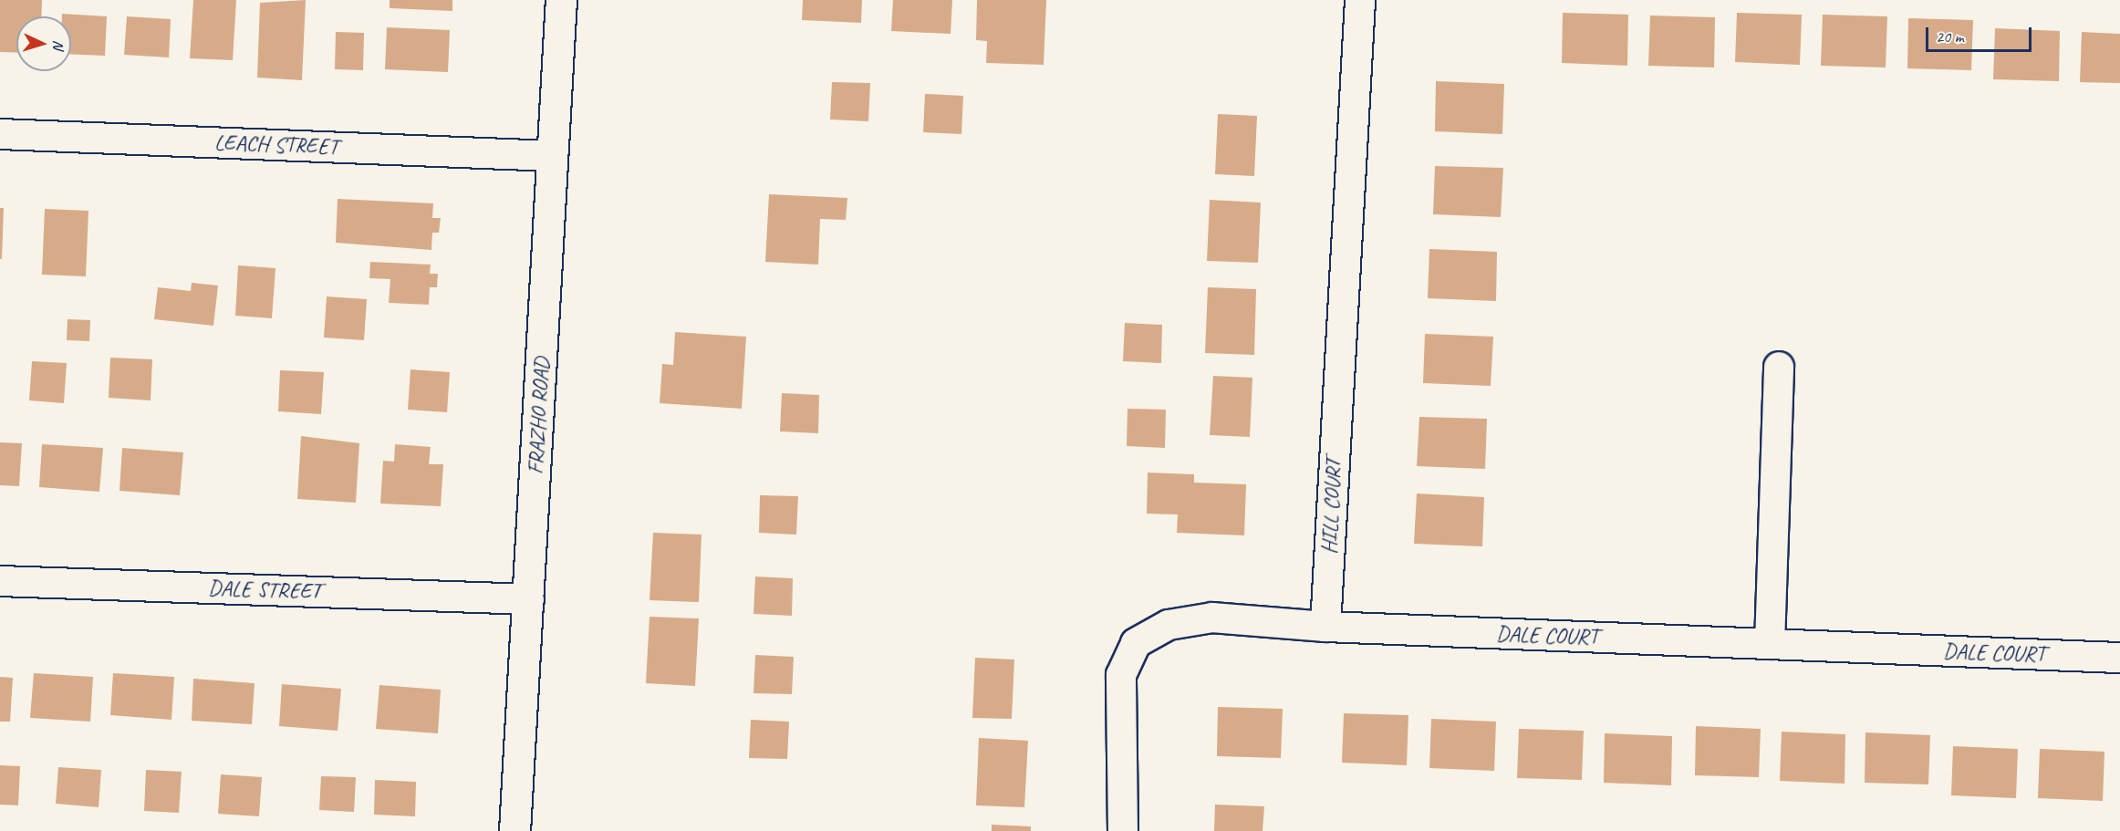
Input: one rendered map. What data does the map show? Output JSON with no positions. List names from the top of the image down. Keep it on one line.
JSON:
{"streets":{"street":["LEACH STREET","FRAZHO ROAD","HILL COURT","DALE STREET","DALE COURT"]},"crossings":[["LEACH STREET","FRAZHO ROAD"],["FRAZHO ROAD","DALE STREET"],["HILL COURT","DALE COURT"]],"scale_bar":"20 m","north":"right"}
